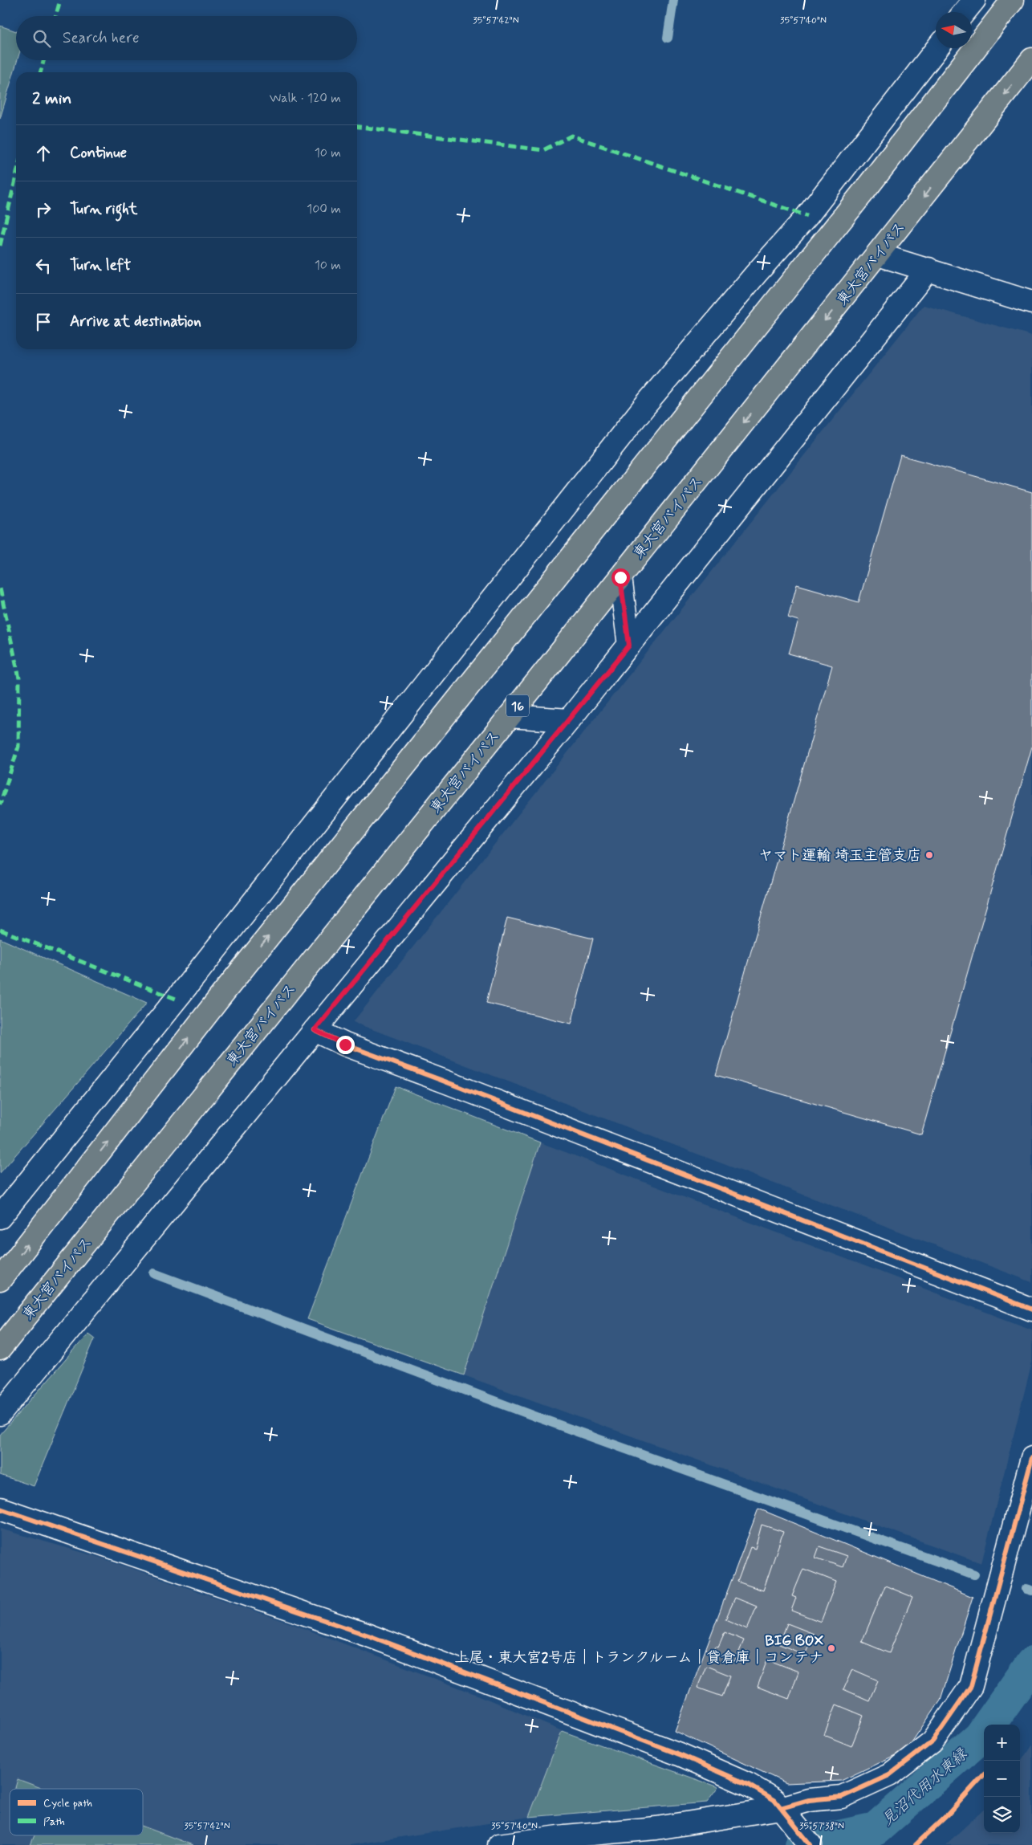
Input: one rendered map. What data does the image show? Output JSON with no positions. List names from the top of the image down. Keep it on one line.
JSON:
{"streets":{"highway":["東大宮バイパス","16"]},"water":["見沼代用水東縁"],"places":["ヤマト運輸 埼玉主管支店","BIG BOX 上尾・東大宮2号店｜トランクルーム｜貸倉庫｜コンテナ"],"legend":["Cycle path","Path"],"north":"left","page":{"search":"Search here","heading":["2 min","Walk · 120 m"],"list":[["Continue","10 m"],["Turn right","100 m"],["Turn left","10 m"],"Arrive at destination"],"map_buttons":["+","−"]},"coordinates":["35°57'42\"N","35°57'40\"N","35°57'38\"N"]}
